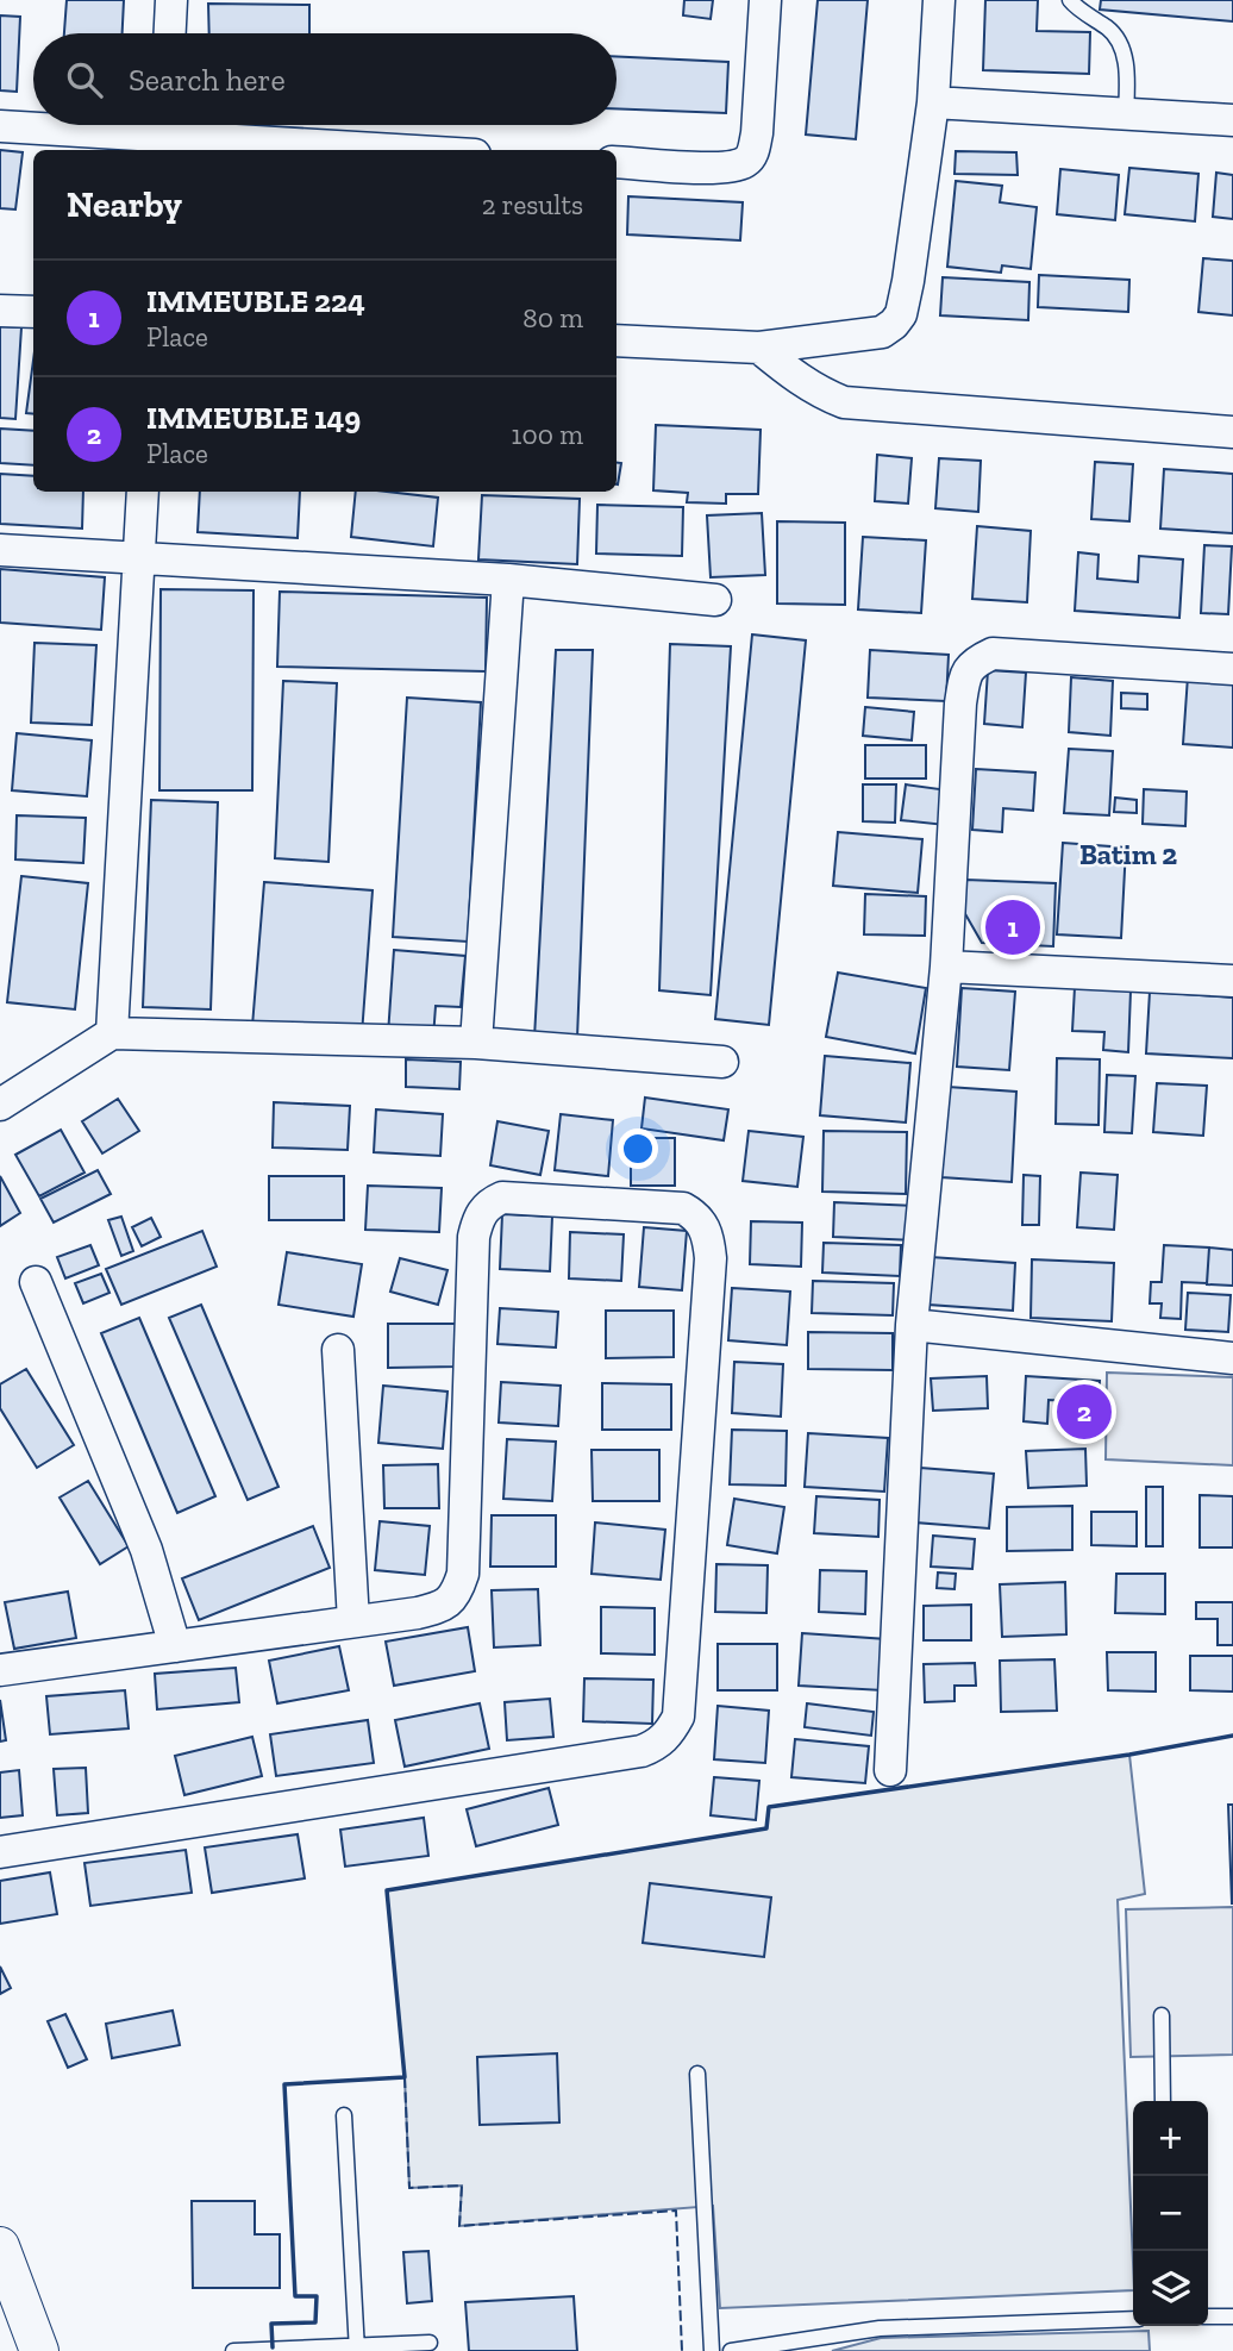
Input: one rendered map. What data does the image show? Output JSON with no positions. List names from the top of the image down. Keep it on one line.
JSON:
{"districts":["Batim 2"],"page":{"search":"Search here","heading":["Nearby","2 results"],"list":[{"mark":"1","name":"IMMEUBLE 224","note":"Place","value":"80 m"},{"mark":"2","name":"IMMEUBLE 149","note":"Place","value":"100 m"}],"pins":["1","2"],"map_buttons":["+","−"]}}
